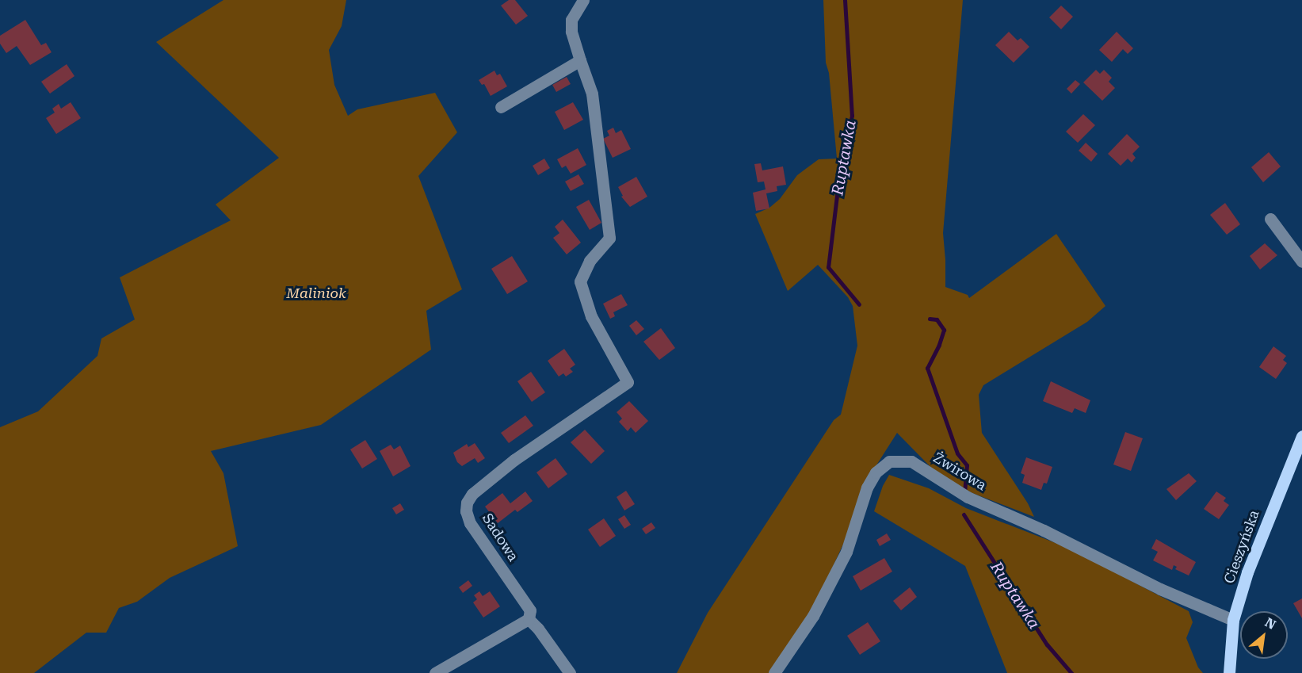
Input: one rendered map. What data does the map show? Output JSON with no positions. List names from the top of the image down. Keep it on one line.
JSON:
{"streets":{"main road":["Cieszyńska"],"street":["Żwirowa","Sadowa"]},"crossings":[["Żwirowa","Cieszyńska"]],"water":["Ruptawka"],"parks":["Maliniok"],"north":"top right"}
